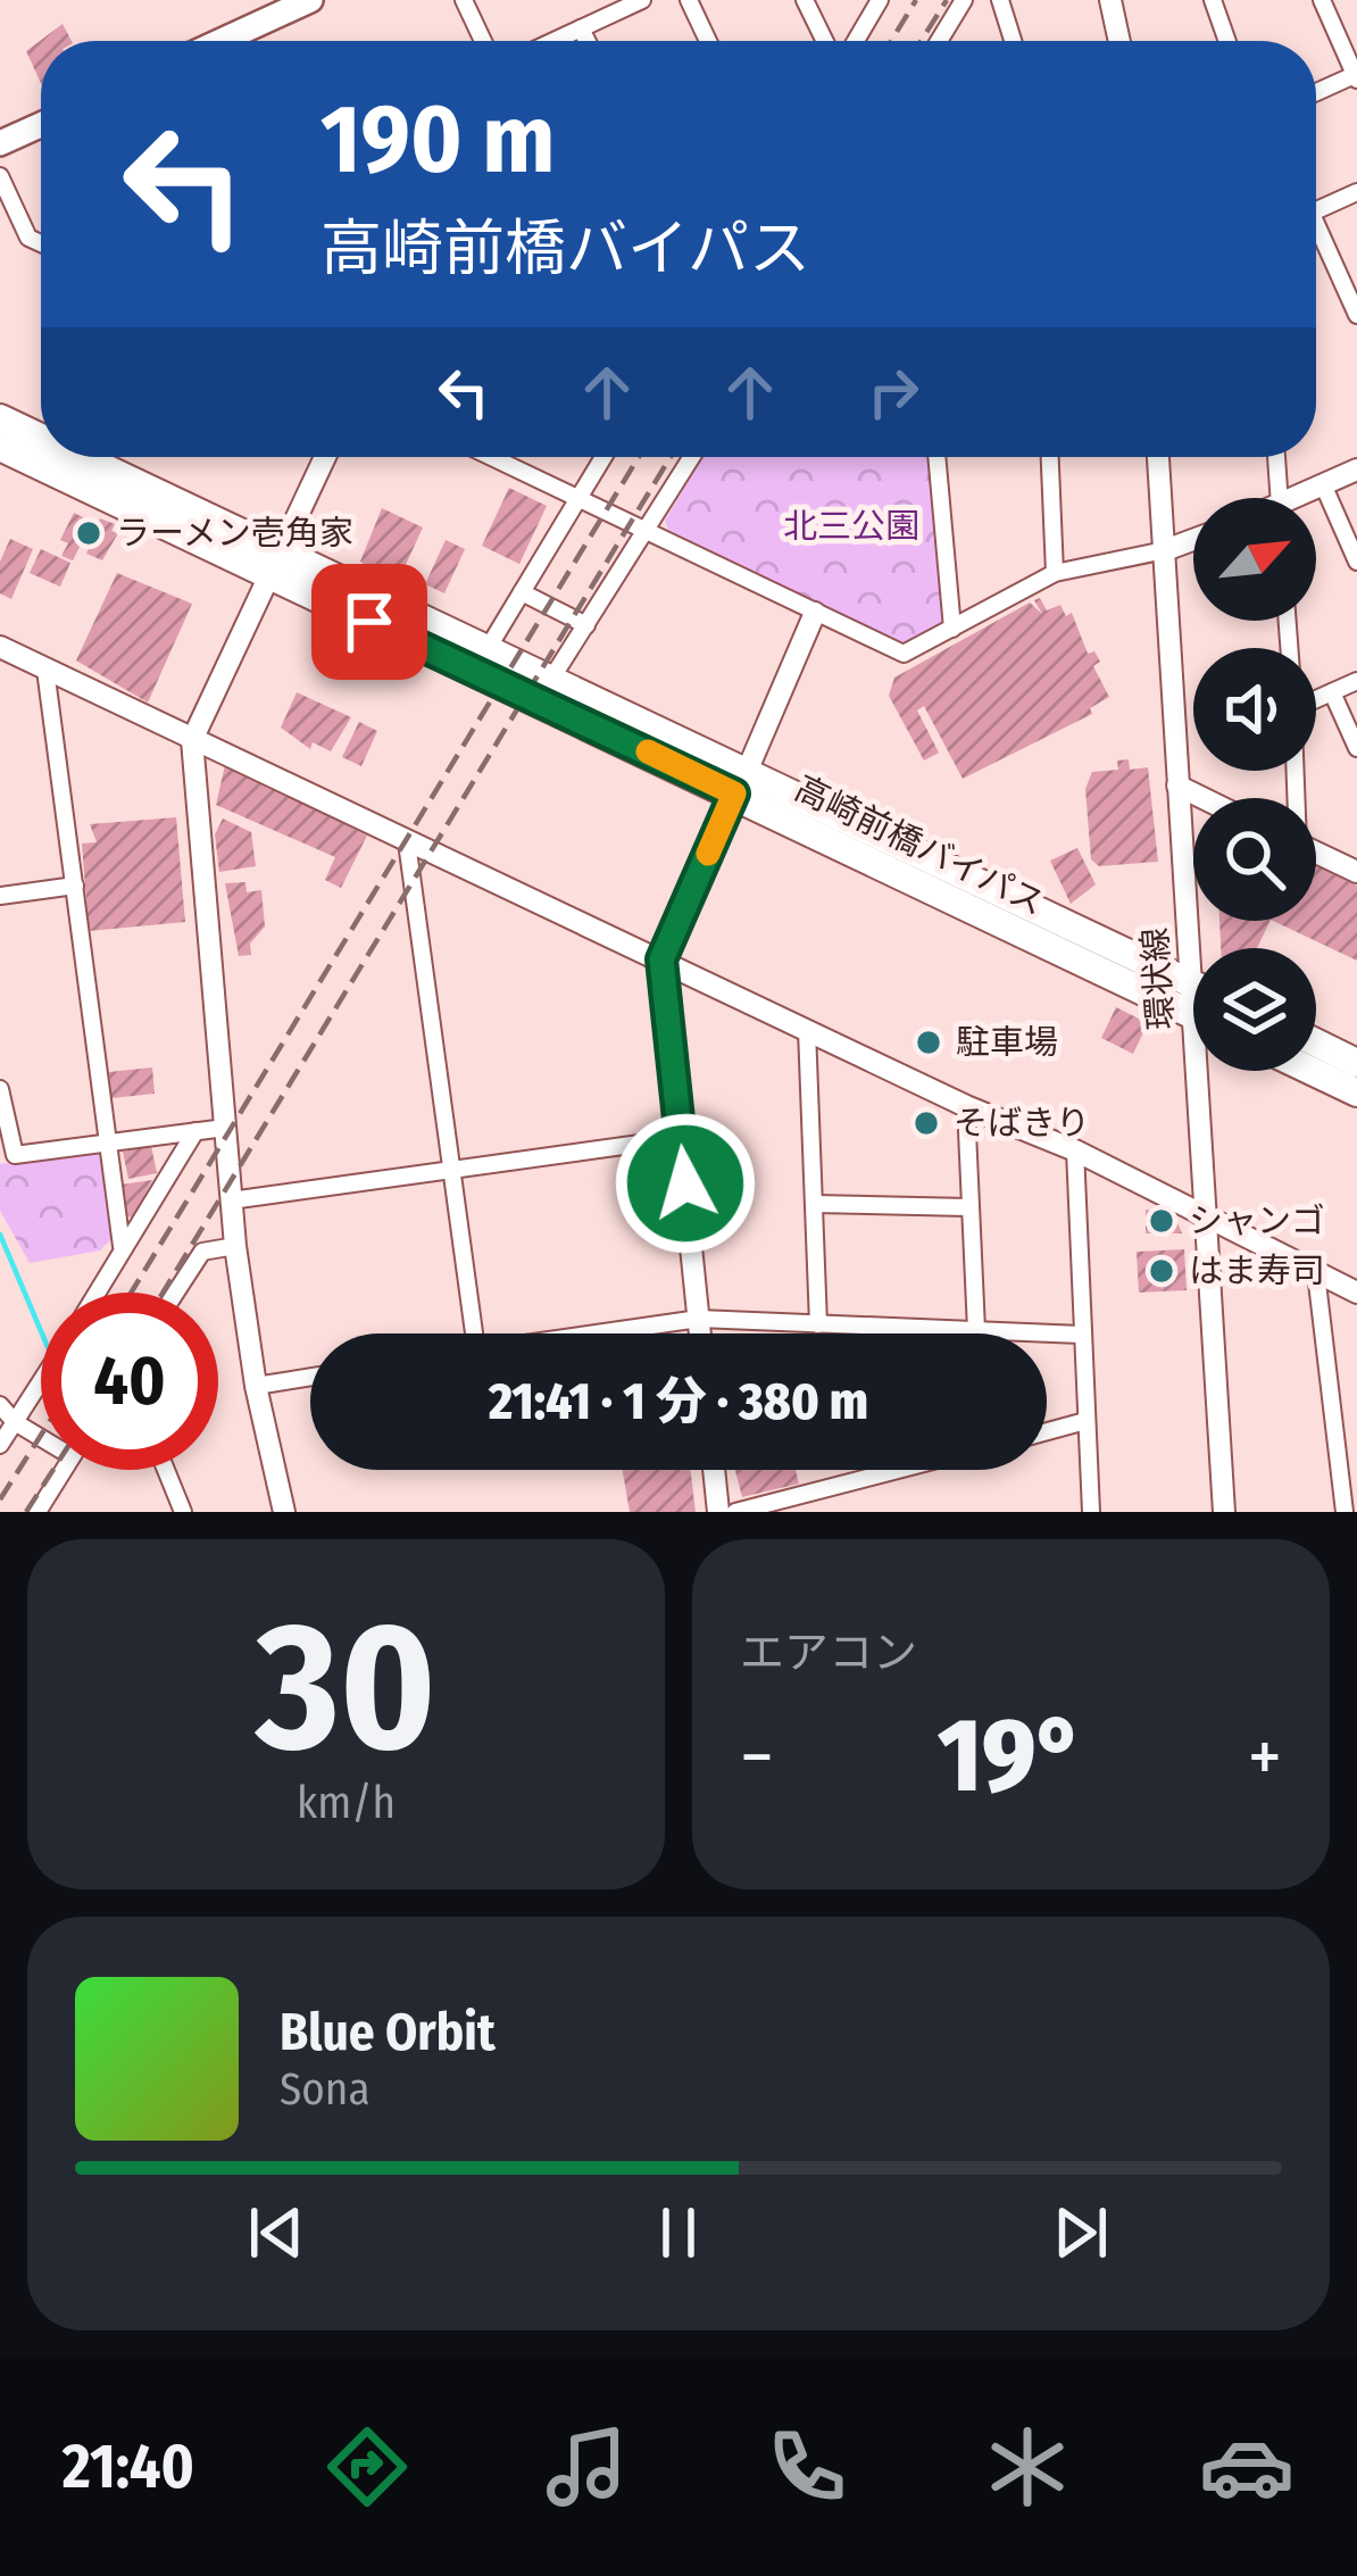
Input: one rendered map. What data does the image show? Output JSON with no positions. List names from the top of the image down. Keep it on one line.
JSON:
{"streets":{"highway":["高崎前橋バイパス"],"street":["環状線"]},"parks":["北三公園"],"places":["ラーメン壱角家","駐車場","そばきり","シャンゴ","はま寿司"],"north":"top right","page":{"turn":["190 m","高崎前橋バイパス"],"limit":"40","trip":"21:41 · 1 分 · 380 m","tile":[["30","km/h"],"エアコン"],"heat":["−","19°","+"],"song":["Blue Orbit","Sona"],"tabs":"21:40"}}
